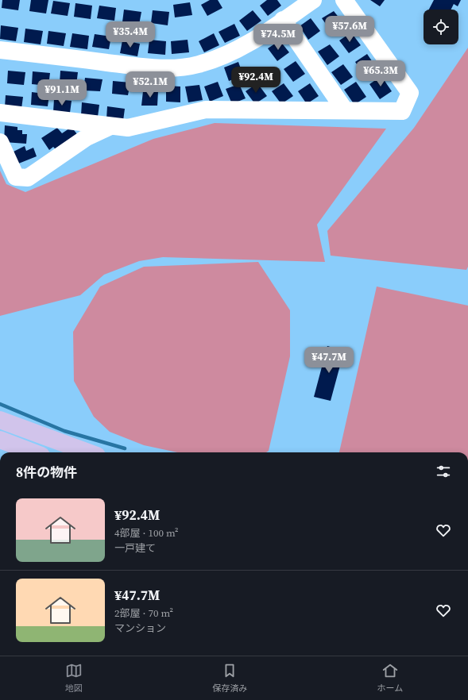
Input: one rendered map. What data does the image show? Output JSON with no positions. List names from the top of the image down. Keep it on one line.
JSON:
{"page":{"price":["¥57.6M","¥35.4M","¥74.5M","¥65.3M","¥92.4M","¥52.1M","¥91.1M","¥47.7M"],"heading":"8件の物件","list":[{"name":"¥92.4M","note":"4部屋 · 100 m² · 一戸建て"},{"name":"¥47.7M","note":"2部屋 · 70 m² · マンション"}],"tabs":["地図","保存済み","ホーム"]}}
